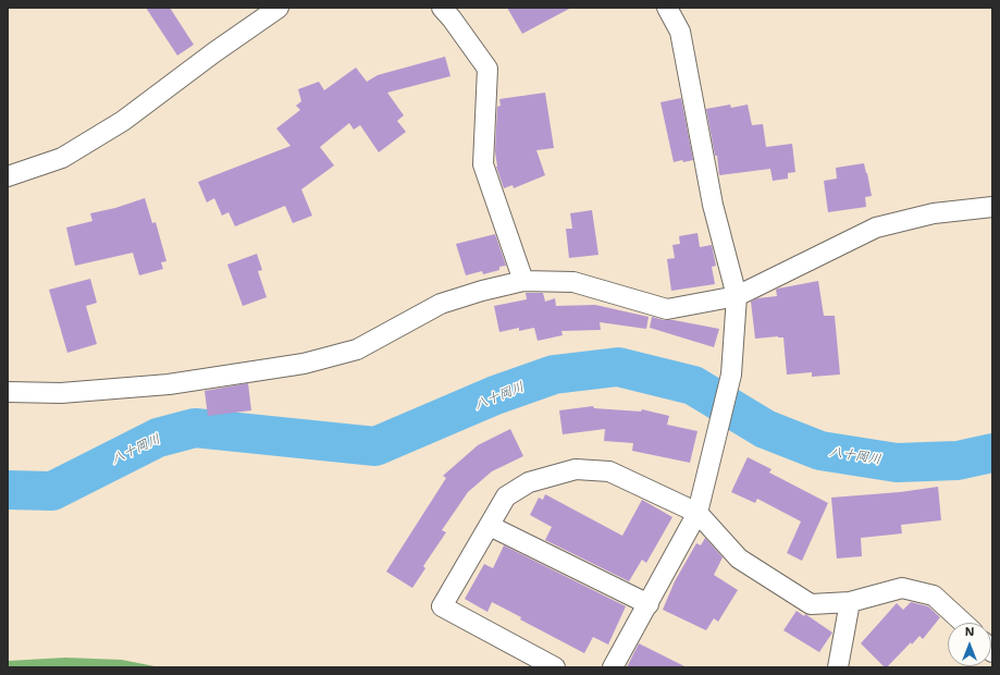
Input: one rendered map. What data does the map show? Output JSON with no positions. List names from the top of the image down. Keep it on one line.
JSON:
{"water":["八十岡川"],"north":"top"}
